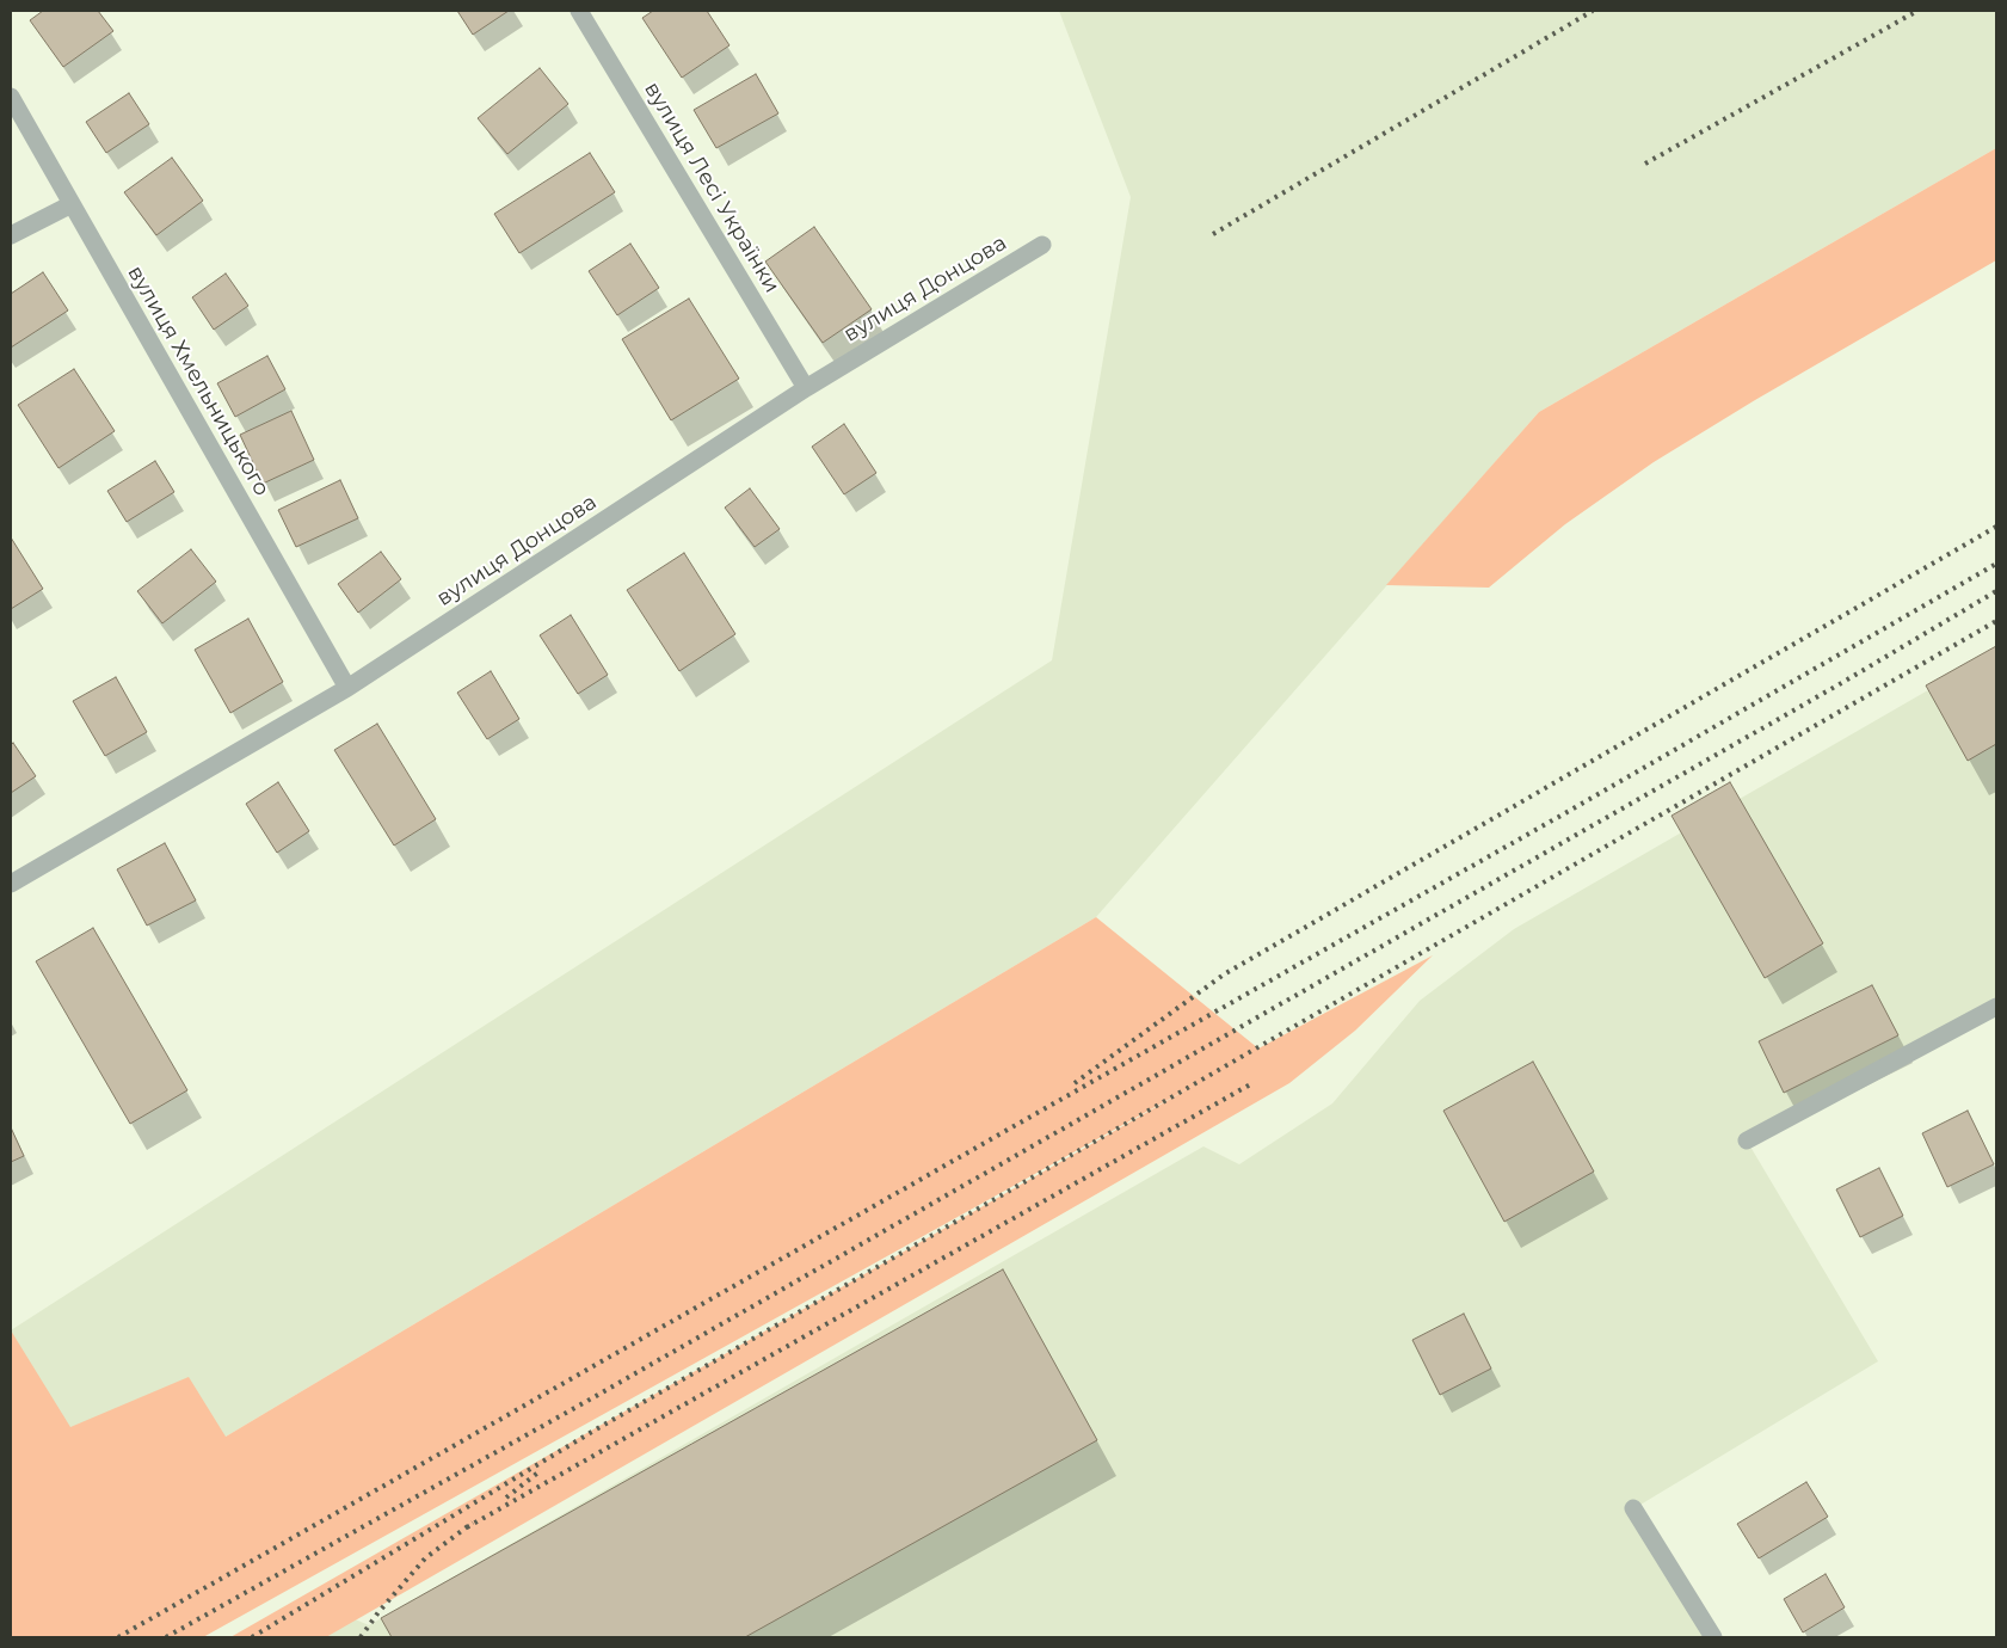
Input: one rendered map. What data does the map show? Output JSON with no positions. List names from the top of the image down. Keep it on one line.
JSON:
{"streets":{"street":["вулиця Лесі Українки","вулиця Донцова","вулиця Хмельницького"]},"crossings":[["вулиця Лесі Українки","вулиця Донцова"],["вулиця Донцова","вулиця Хмельницького"]]}
